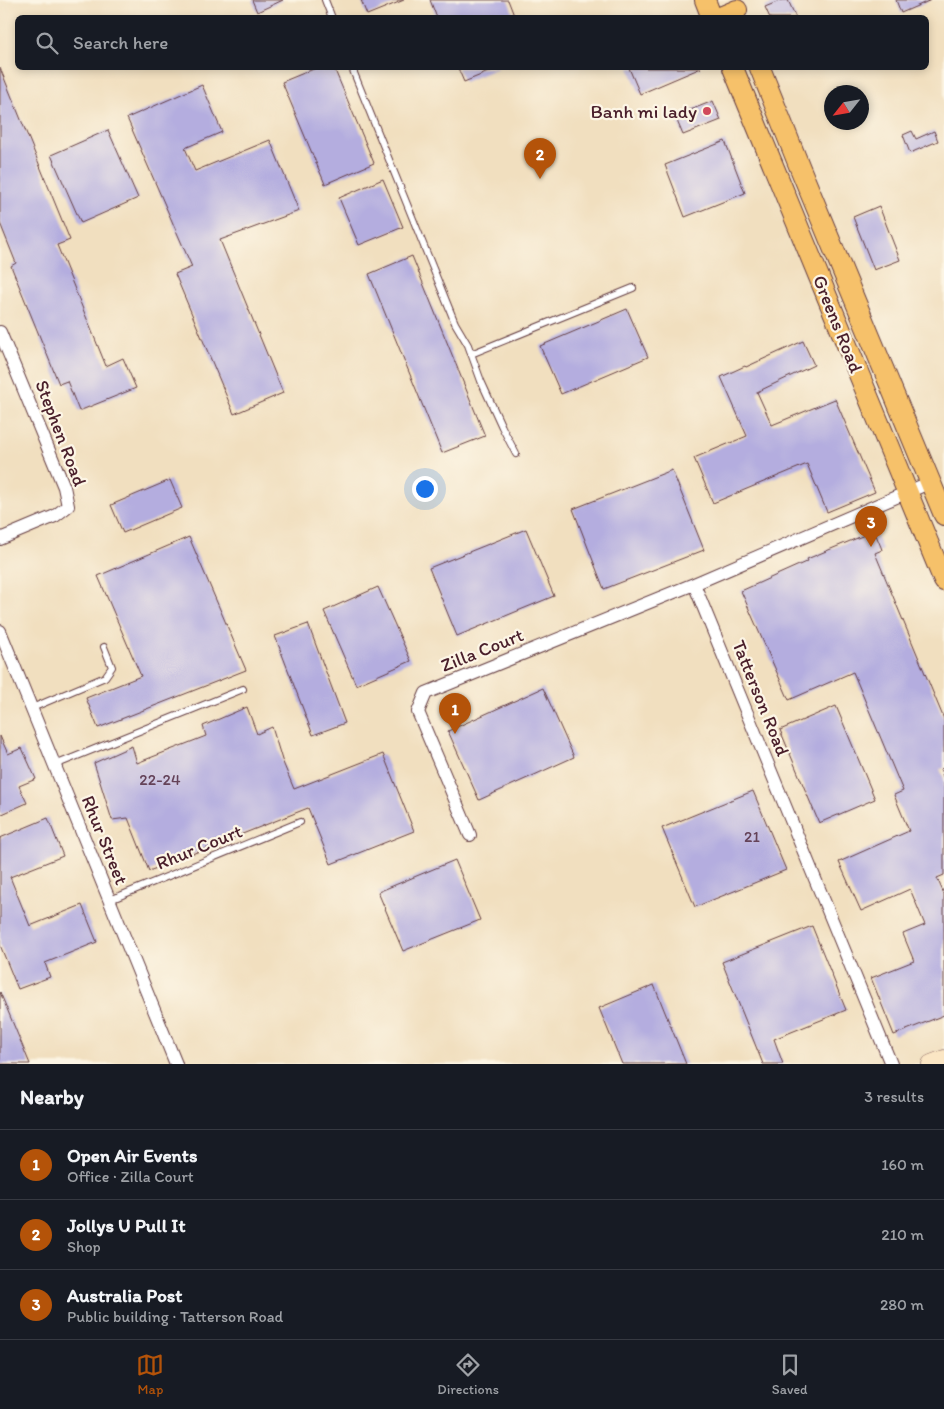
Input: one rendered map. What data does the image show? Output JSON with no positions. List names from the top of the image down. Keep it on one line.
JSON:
{"streets":{"main road":["Greens Road"],"street":["Stephen Road","Zilla Court","Tatterson Road","Rhur Street"],"lane":["Rhur Court"]},"crossings":[["Zilla Court","Tatterson Road"],["Rhur Street","Rhur Court"]],"places":["Banh mi lady"],"house_numbers":["22-24","21"],"north":"bottom left","page":{"search":"Search here","pins":["2","3","1"],"heading":["Nearby","3 results"],"list":[{"mark":"1","name":"Open Air Events","note":"Office · Zilla Court","value":"160 m"},{"mark":"2","name":"Jollys U Pull It","note":"Shop","value":"210 m"},{"mark":"3","name":"Australia Post","note":"Public building · Tatterson Road","value":"280 m"}],"nav":["Map","Directions","Saved"]}}
